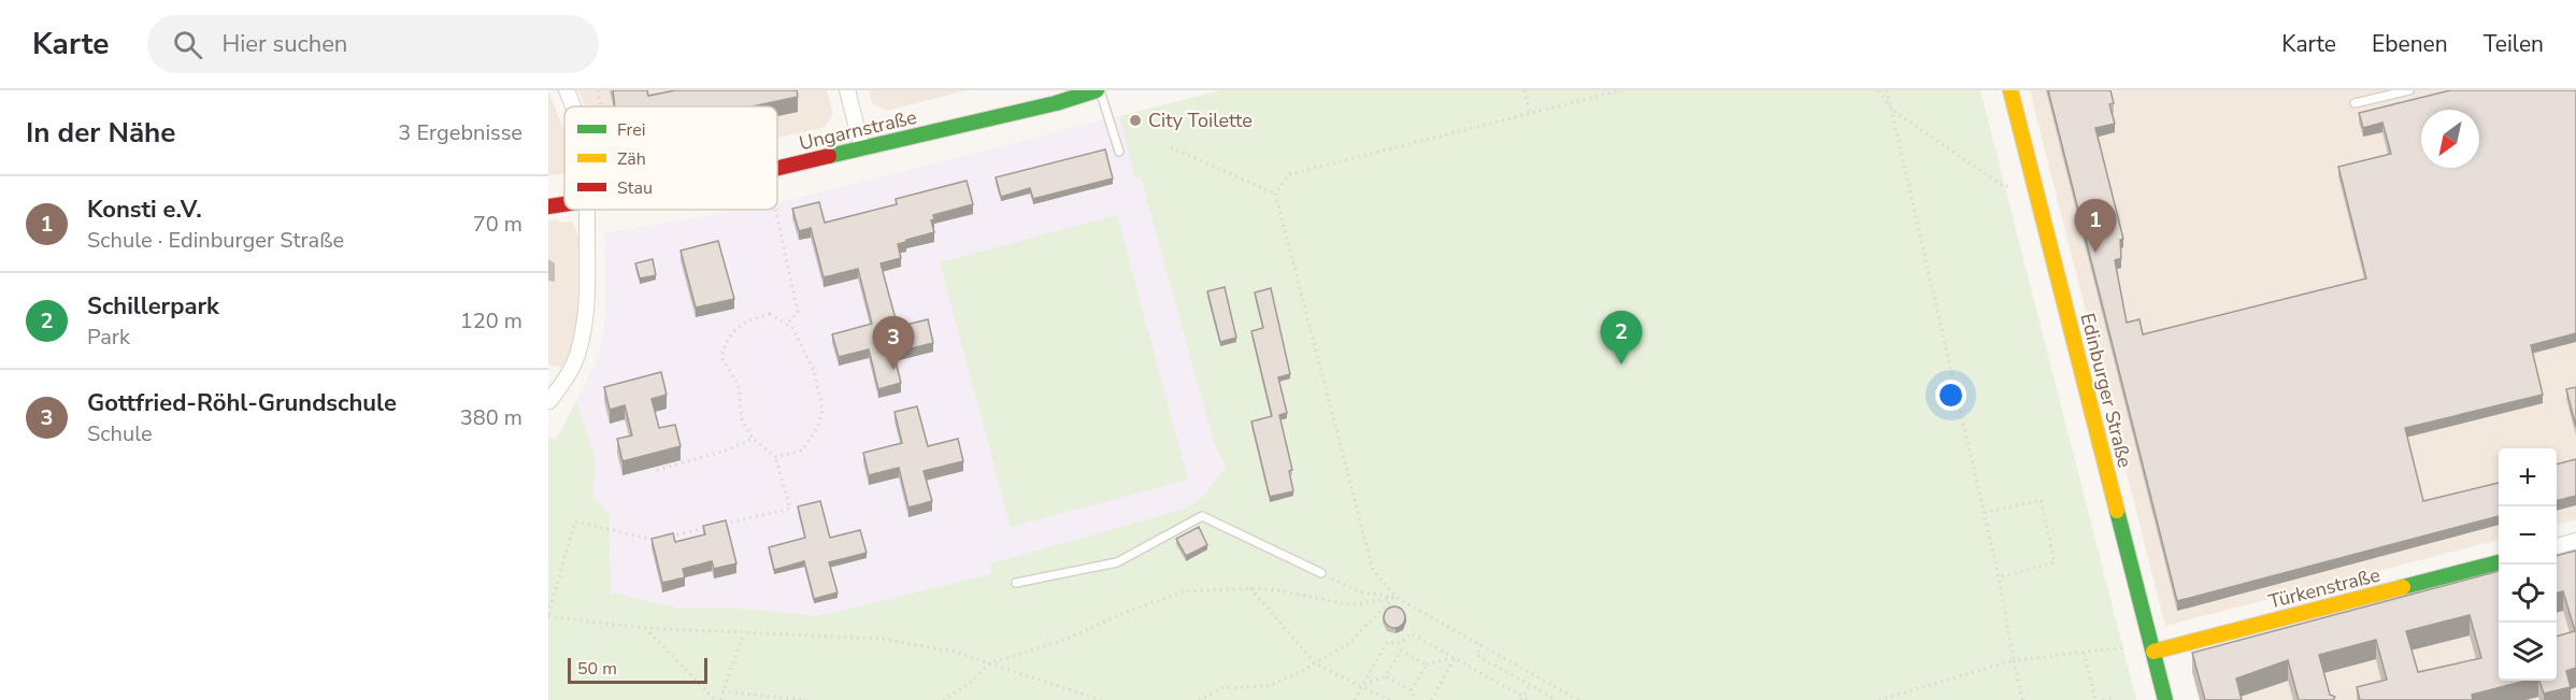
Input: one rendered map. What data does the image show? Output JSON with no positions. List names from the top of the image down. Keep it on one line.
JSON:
{"streets":{"street":["Ungarnstraße","Edinburger Straße","Türkenstraße"]},"crossings":[["Edinburger Straße","Türkenstraße"]],"places":["City Toilette"],"legend":["Frei","Zäh","Stau"],"scale_bar":"50 m","north":"bottom left","page":{"header":"Karte","search":"Hier suchen","nav":["Karte","Ebenen","Teilen"],"heading":["In der Nähe","3 Ergebnisse"],"list":[{"mark":"1","name":"Konsti e.V.","note":"Schule · Edinburger Straße","value":"70 m"},{"mark":"2","name":"Schillerpark","note":"Park","value":"120 m"},{"mark":"3","name":"Gottfried-Röhl-Grundschule","note":"Schule","value":"380 m"}],"pins":["1","2","3"],"map_buttons":["+","−"],"scale":"50 m"}}
